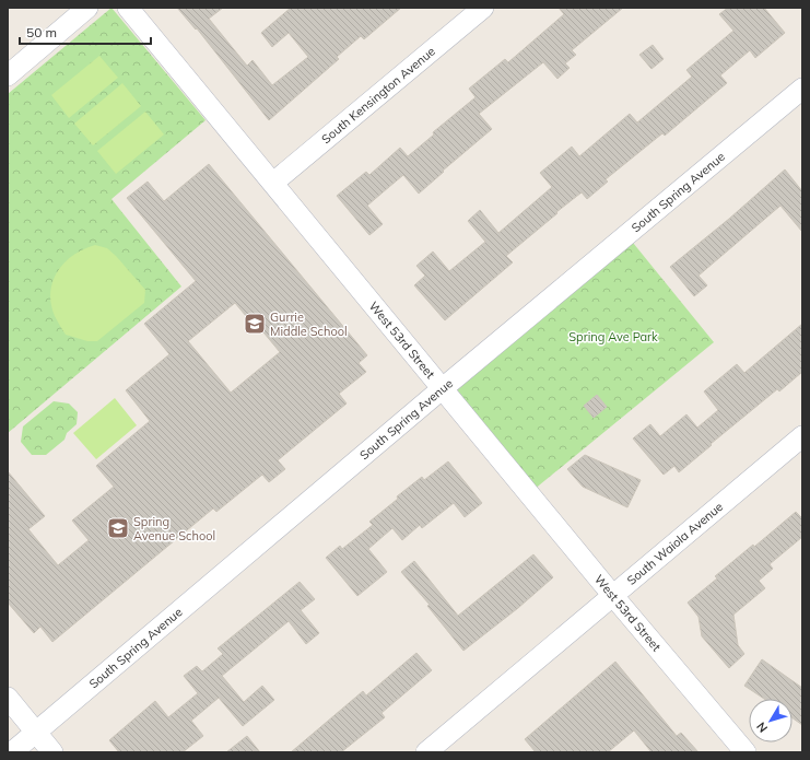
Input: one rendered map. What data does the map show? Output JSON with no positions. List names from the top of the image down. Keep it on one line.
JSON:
{"streets":{"street":["South Kensington Avenue","South Spring Avenue","West 53rd Street","South Waiola Avenue"]},"crossings":[["South Kensington Avenue","West 53rd Street"],["South Spring Avenue","West 53rd Street"],["West 53rd Street","South Waiola Avenue"]],"parks":["Spring Ave Park"],"places":{"school or university":["Gurrie Middle School","Spring Avenue School"]},"scale_bar":"50 m","north":"bottom left"}
